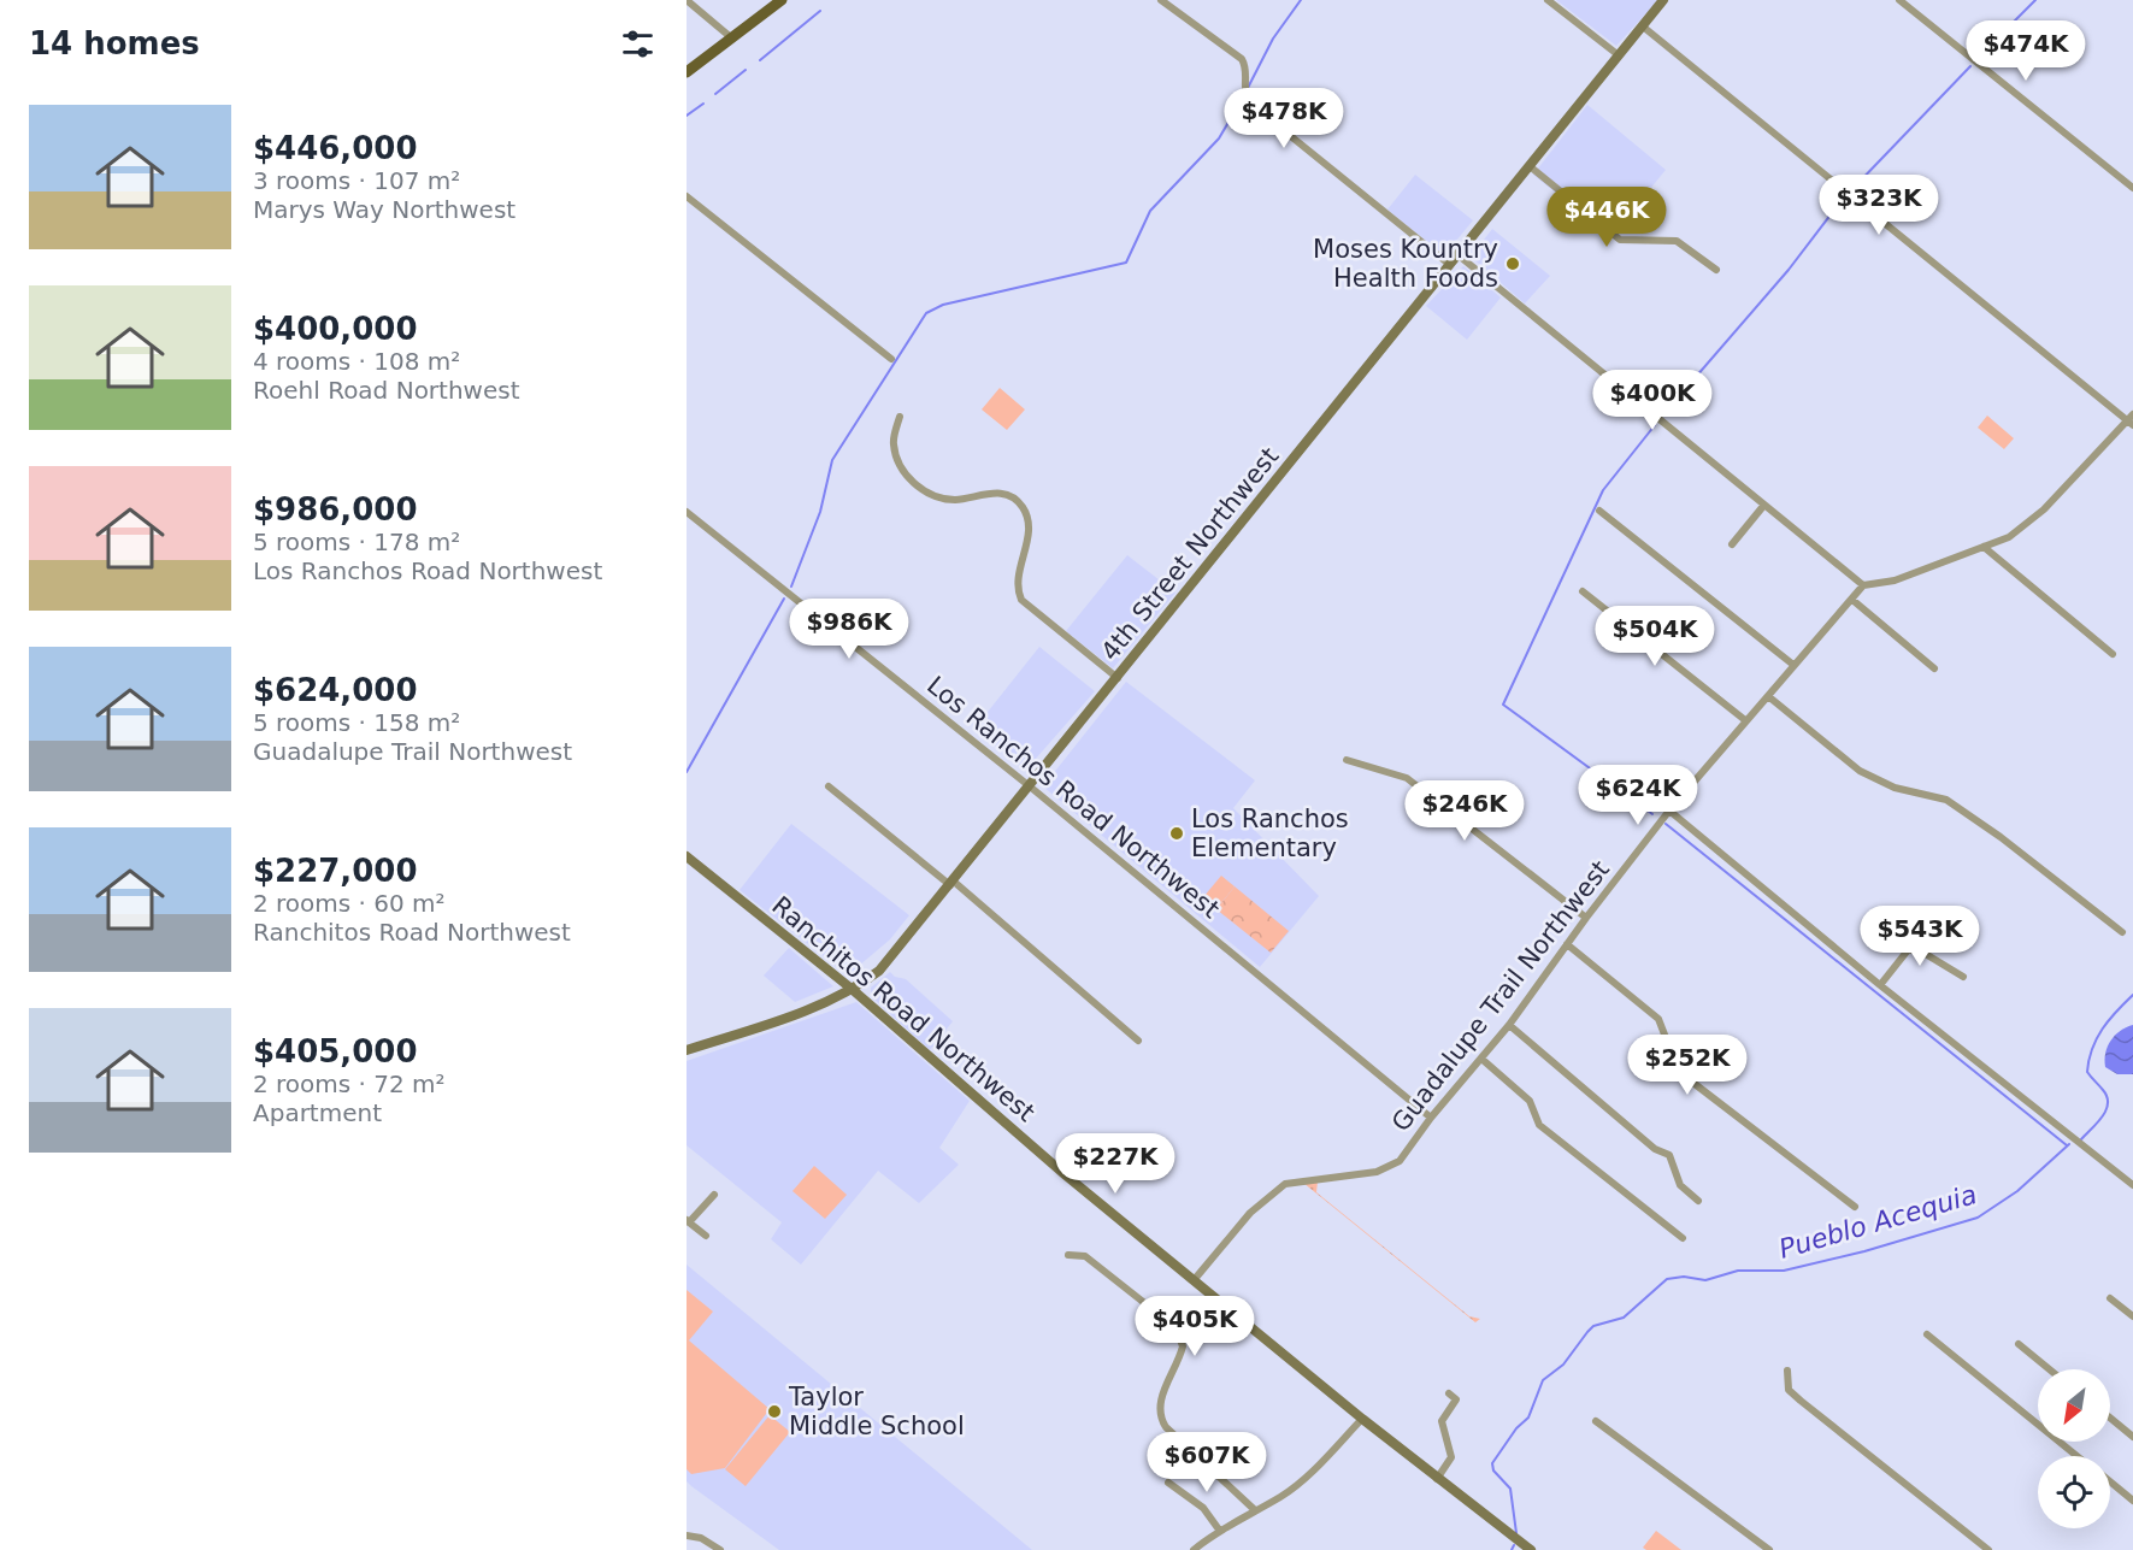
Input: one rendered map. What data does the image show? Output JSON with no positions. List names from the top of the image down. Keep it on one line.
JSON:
{"streets":{"main road":["4th Street Northwest","Ranchitos Road Northwest"],"street":["Los Ranchos Road Northwest","Guadalupe Trail Northwest"]},"crossings":[["4th Street Northwest","Los Ranchos Road Northwest"],["4th Street Northwest","Ranchitos Road Northwest"],["Los Ranchos Road Northwest","Guadalupe Trail Northwest"],["Guadalupe Trail Northwest","Ranchitos Road Northwest"]],"water":["Pueblo Acequia"],"places":["Moses Kountry Health Foods","Los Ranchos Elementary","Taylor Middle School"],"north":"bottom left","page":{"heading":"14 homes","price":["$474K","$478K","$323K","$446K","$400K","$986K","$504K","$624K","$246K","$543K","$252K","$227K","$405K","$607K"],"list":[{"name":"$446,000","note":"3 rooms · 107 m² · Marys Way Northwest"},{"name":"$400,000","note":"4 rooms · 108 m² · Roehl Road Northwest"},{"name":"$986,000","note":"5 rooms · 178 m² · Los Ranchos Road Northwest"},{"name":"$624,000","note":"5 rooms · 158 m² · Guadalupe Trail Northwest"},{"name":"$227,000","note":"2 rooms · 60 m² · Ranchitos Road Northwest"},{"name":"$405,000","note":"2 rooms · 72 m² · Apartment"}]}}
